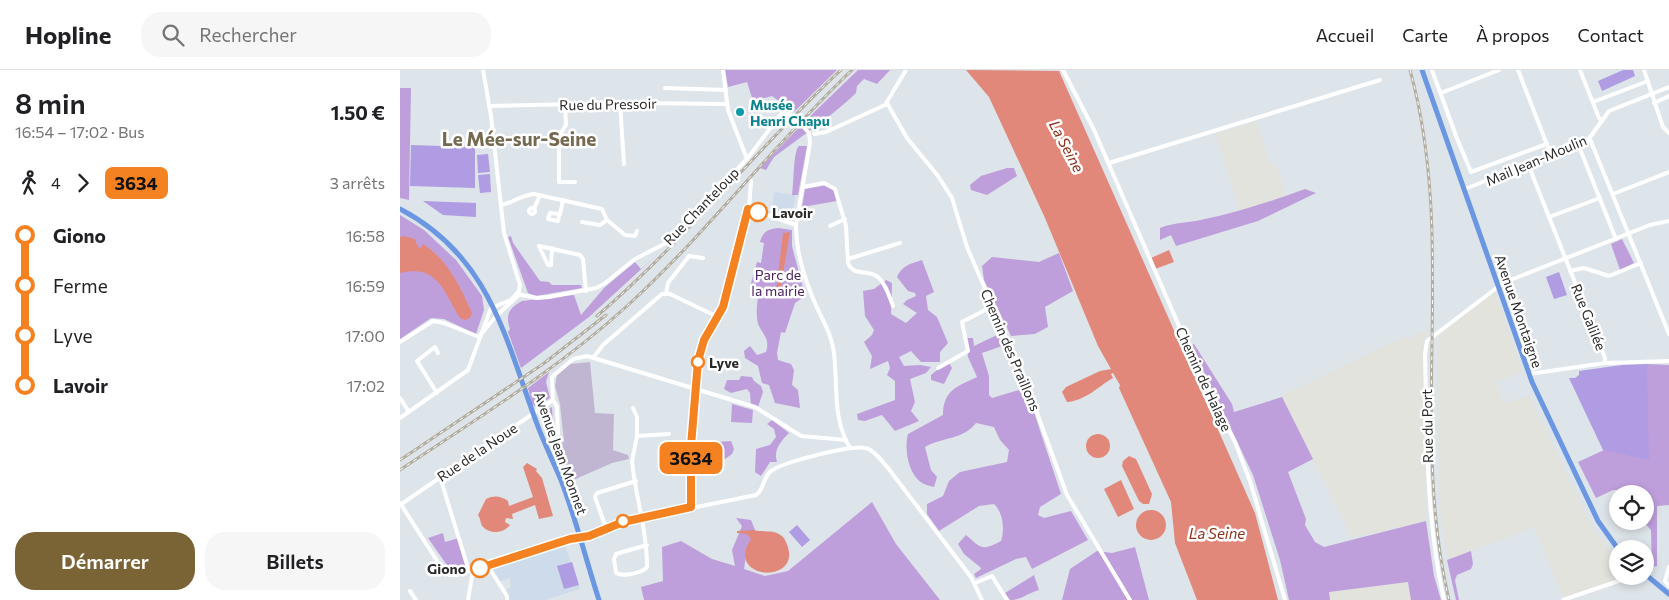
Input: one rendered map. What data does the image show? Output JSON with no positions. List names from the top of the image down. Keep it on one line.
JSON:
{"streets":{"main road":["Avenue Montaigne","Avenue Jean Monnet"],"street":["Rue du Pressoir","Mail Jean-Moulin","Rue Chanteloup","Rue Galilée","Chemin des Praillons","Chemin de Halage","Rue du Port","Rue de la Noue"]},"crossings":[["Mail Jean-Moulin","Avenue Montaigne"],["Mail Jean-Moulin","Rue Galilée"],["Avenue Montaigne","Rue du Port"],["Rue de la Noue","Avenue Jean Monnet"]],"districts":["Le Mée-sur-Seine"],"water":["La Seine"],"parks":["Parc de la mairie"],"places":["Musée Henri Chapu","Lavoir","Lyve","Giono"],"lines":["bus line 3634"],"page":{"header":"Hopline","search":"Rechercher","nav":["Accueil","Carte","À propos","Contact"],"heading":["8 min","16:54 – 17:02 · Bus","1.50 €"],"on_map":"3634","legs":["4","3634","3 arrêts"],"list":[{"name":"Giono","value":"16:58"},{"name":"Ferme","value":"16:59"},{"name":"Lyve","value":"17:00"},{"name":"Lavoir","value":"17:02"}],"buttons":["Démarrer","Billets"]}}
